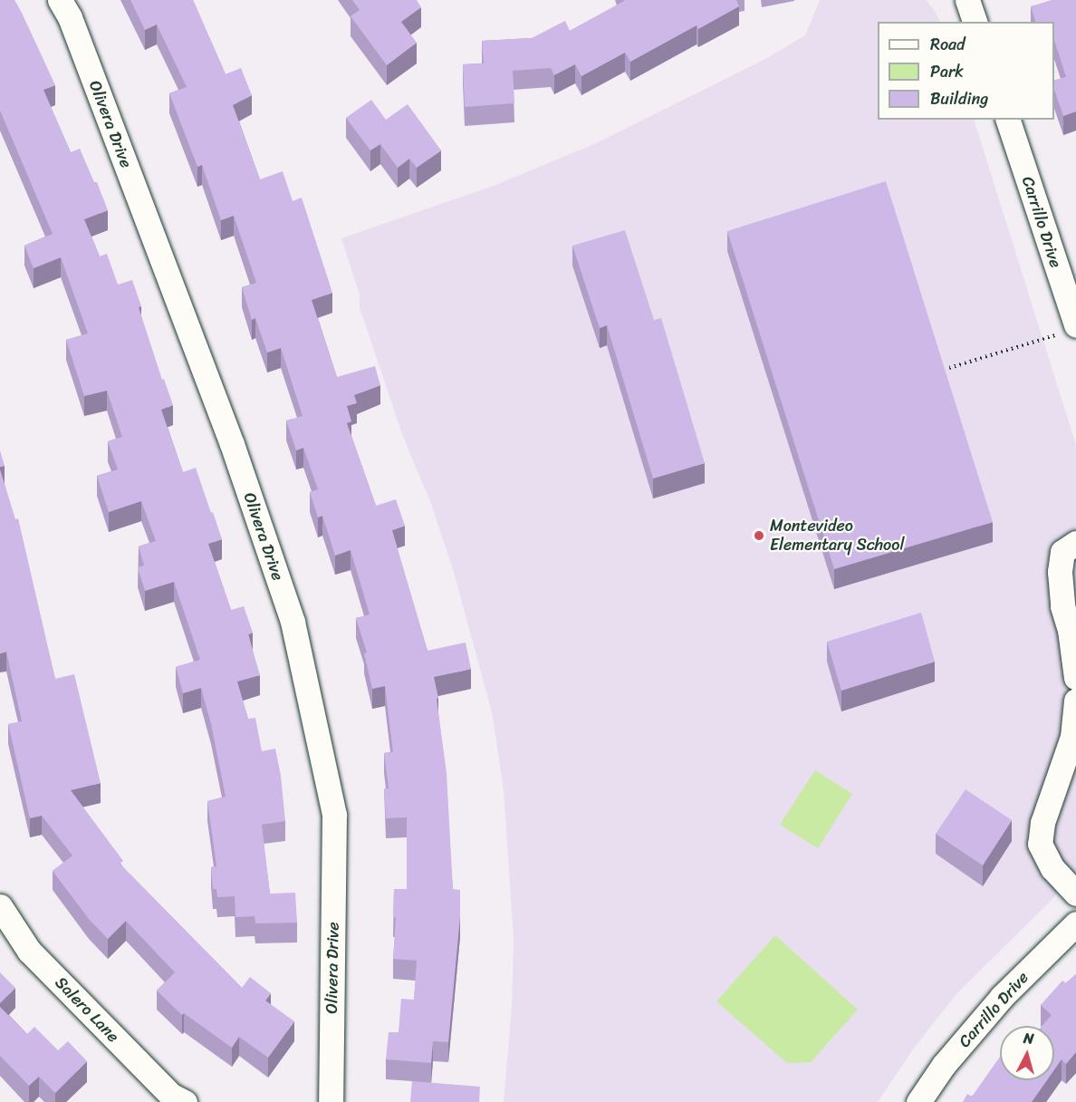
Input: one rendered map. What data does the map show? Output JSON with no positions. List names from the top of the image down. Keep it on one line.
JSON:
{"streets":{"street":["Olivera Drive","Carrillo Drive","Salero Lane"]},"places":["Montevideo Elementary School"],"legend":["Road","Park","Building"],"north":"top"}
